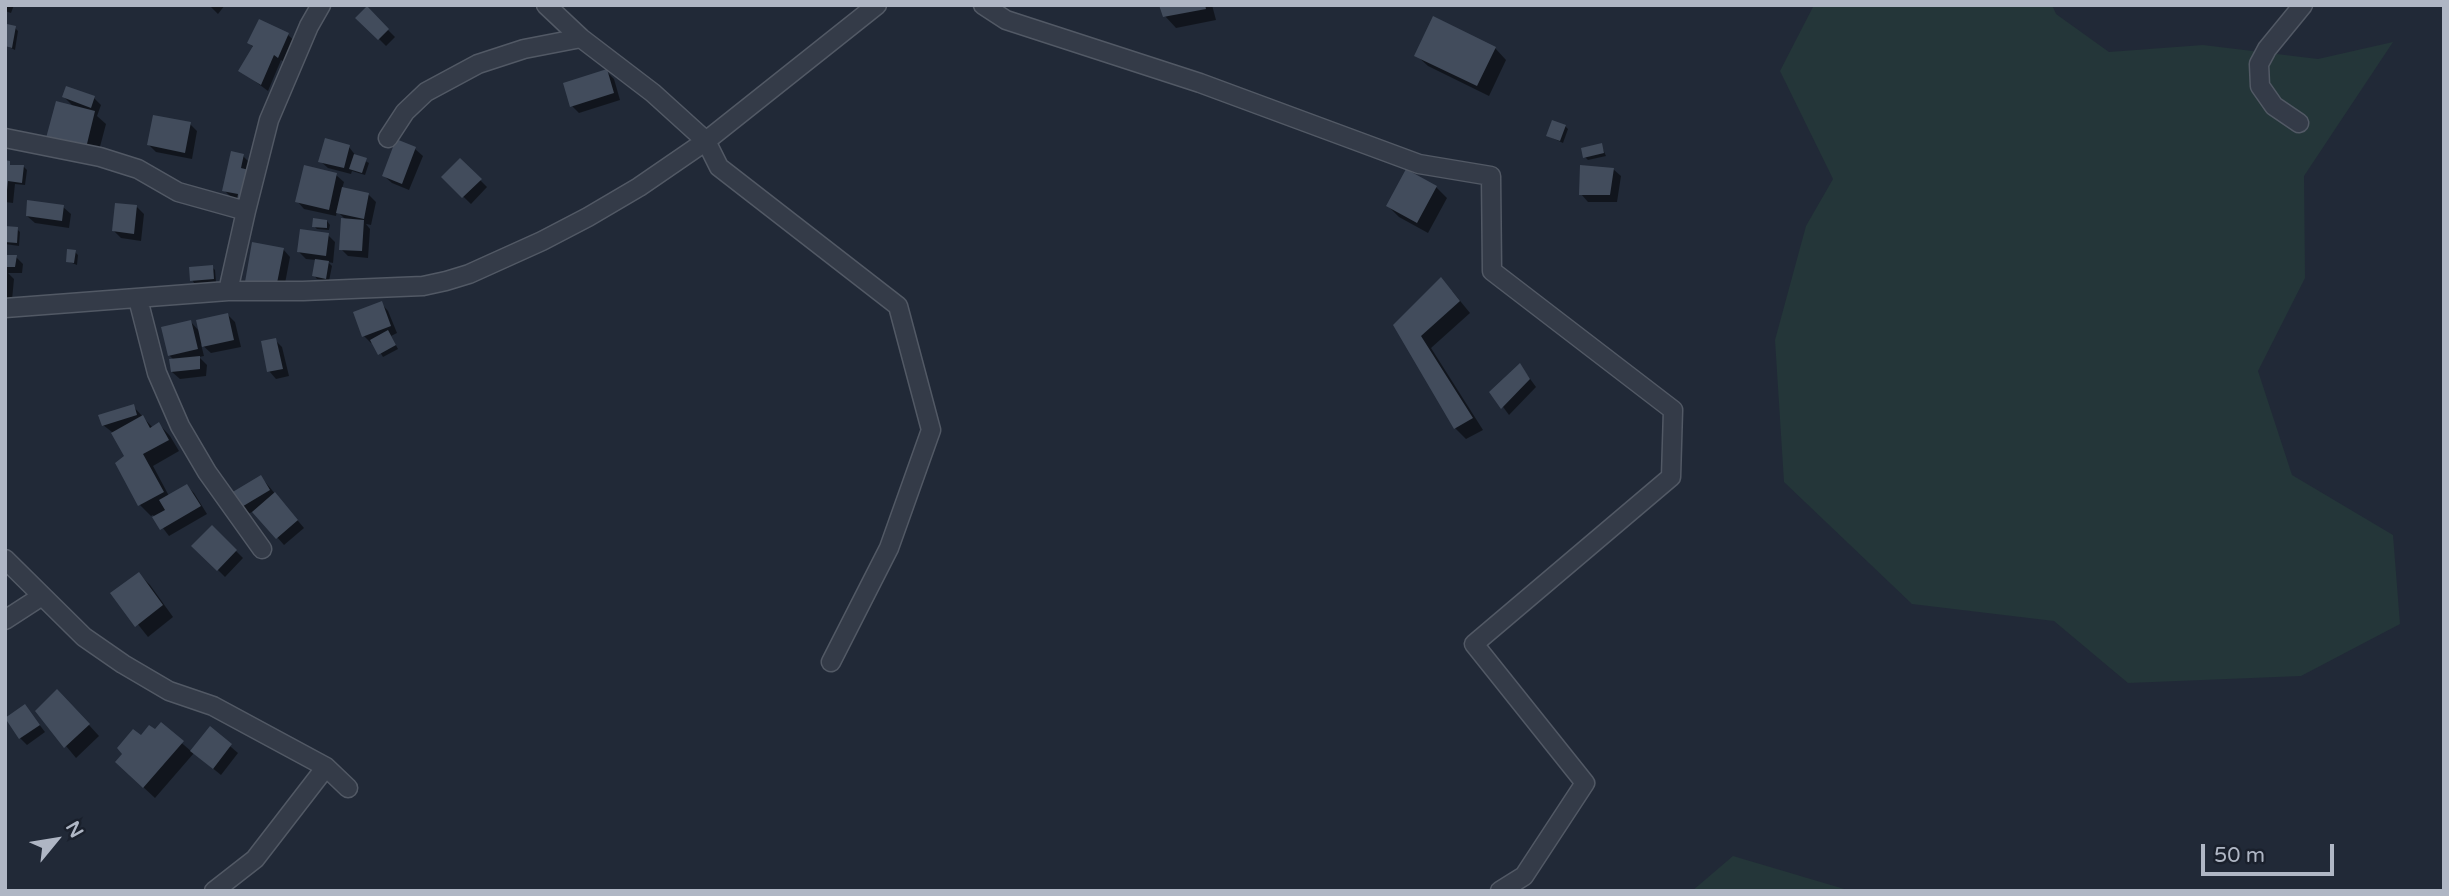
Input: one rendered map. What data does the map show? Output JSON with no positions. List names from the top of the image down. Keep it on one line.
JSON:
{"scale_bar":"50 m","north":"top right"}
